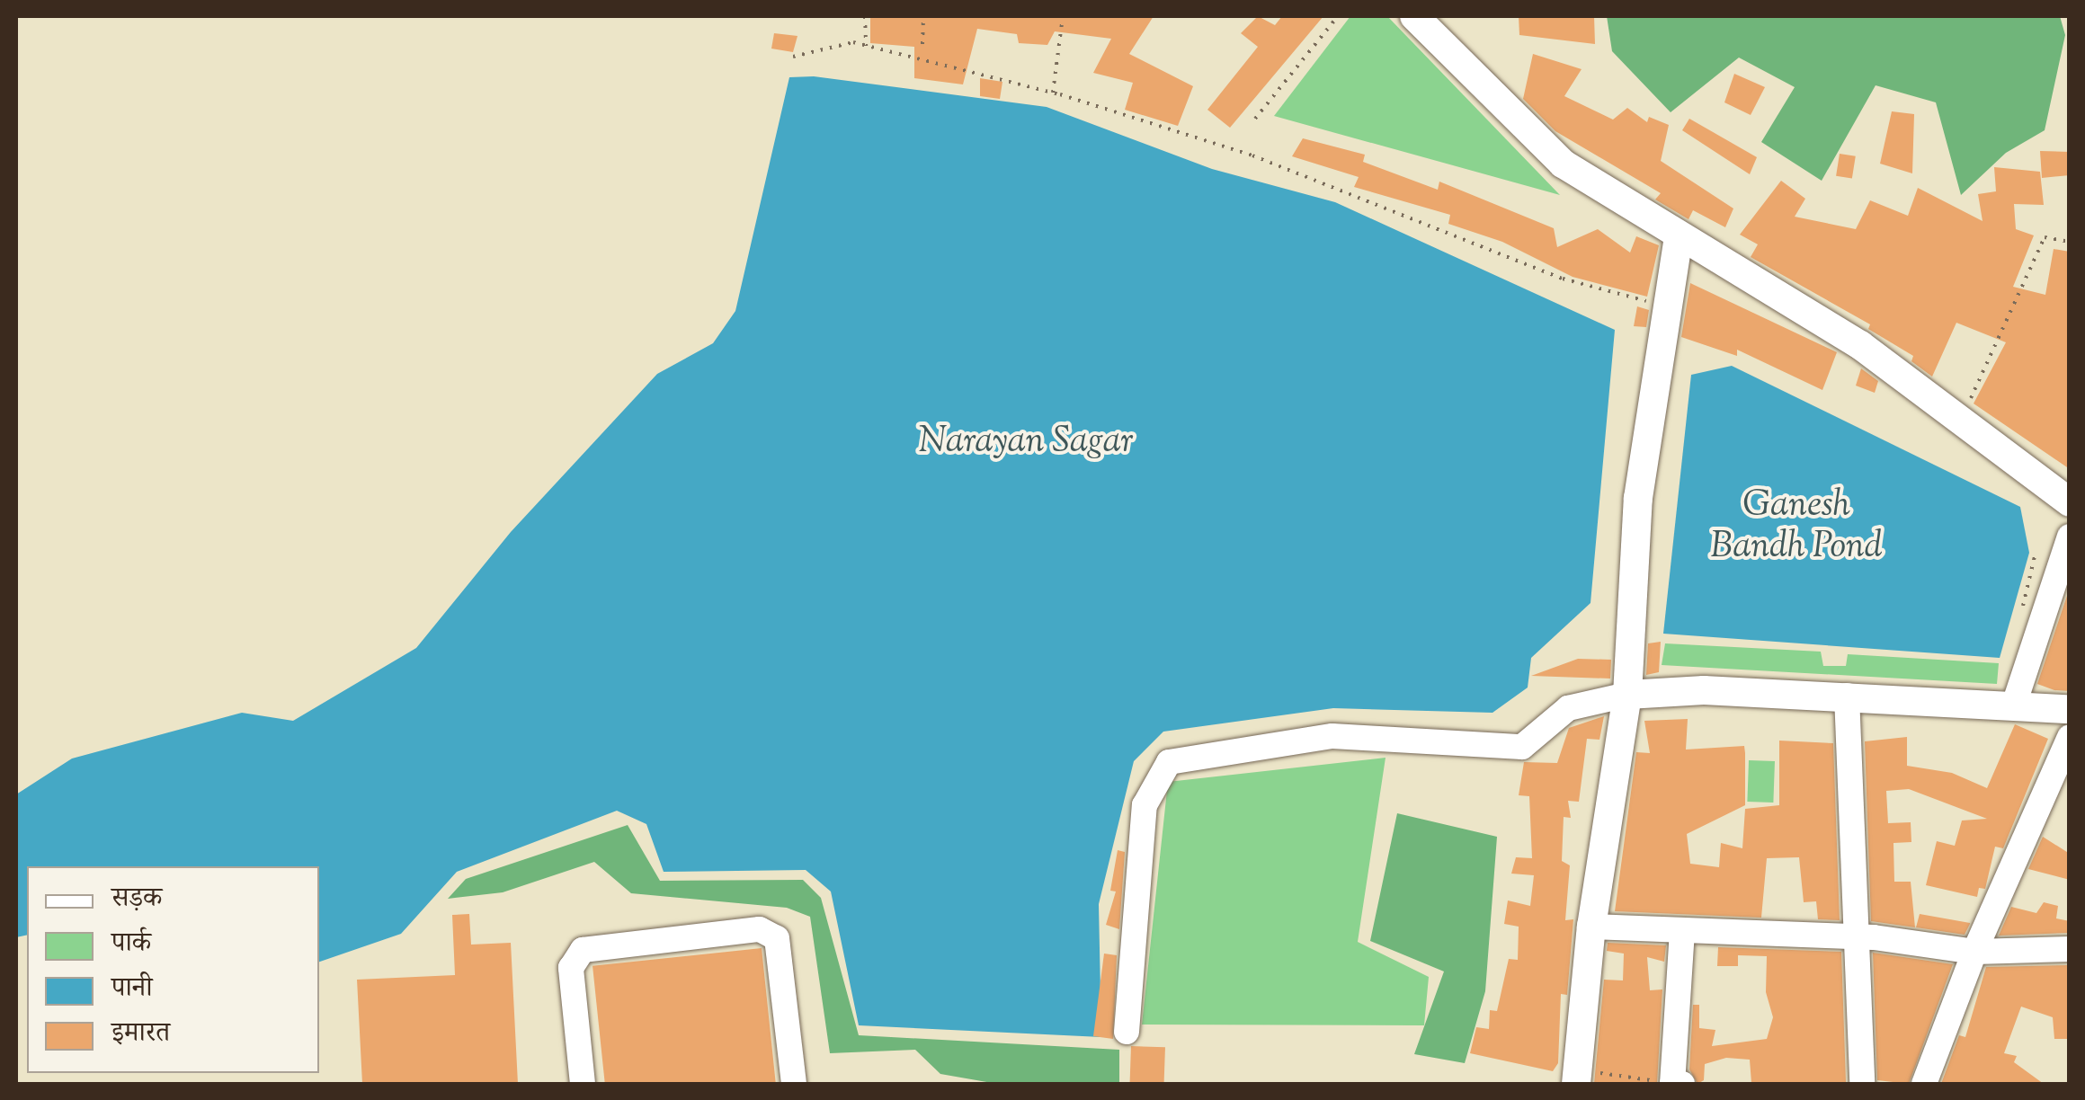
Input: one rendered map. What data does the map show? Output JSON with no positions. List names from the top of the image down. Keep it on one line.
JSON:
{"water":["Narayan Sagar","Ganesh Bandh Pond"],"legend":["सड़क","पार्क","पानी","इमारत"]}
